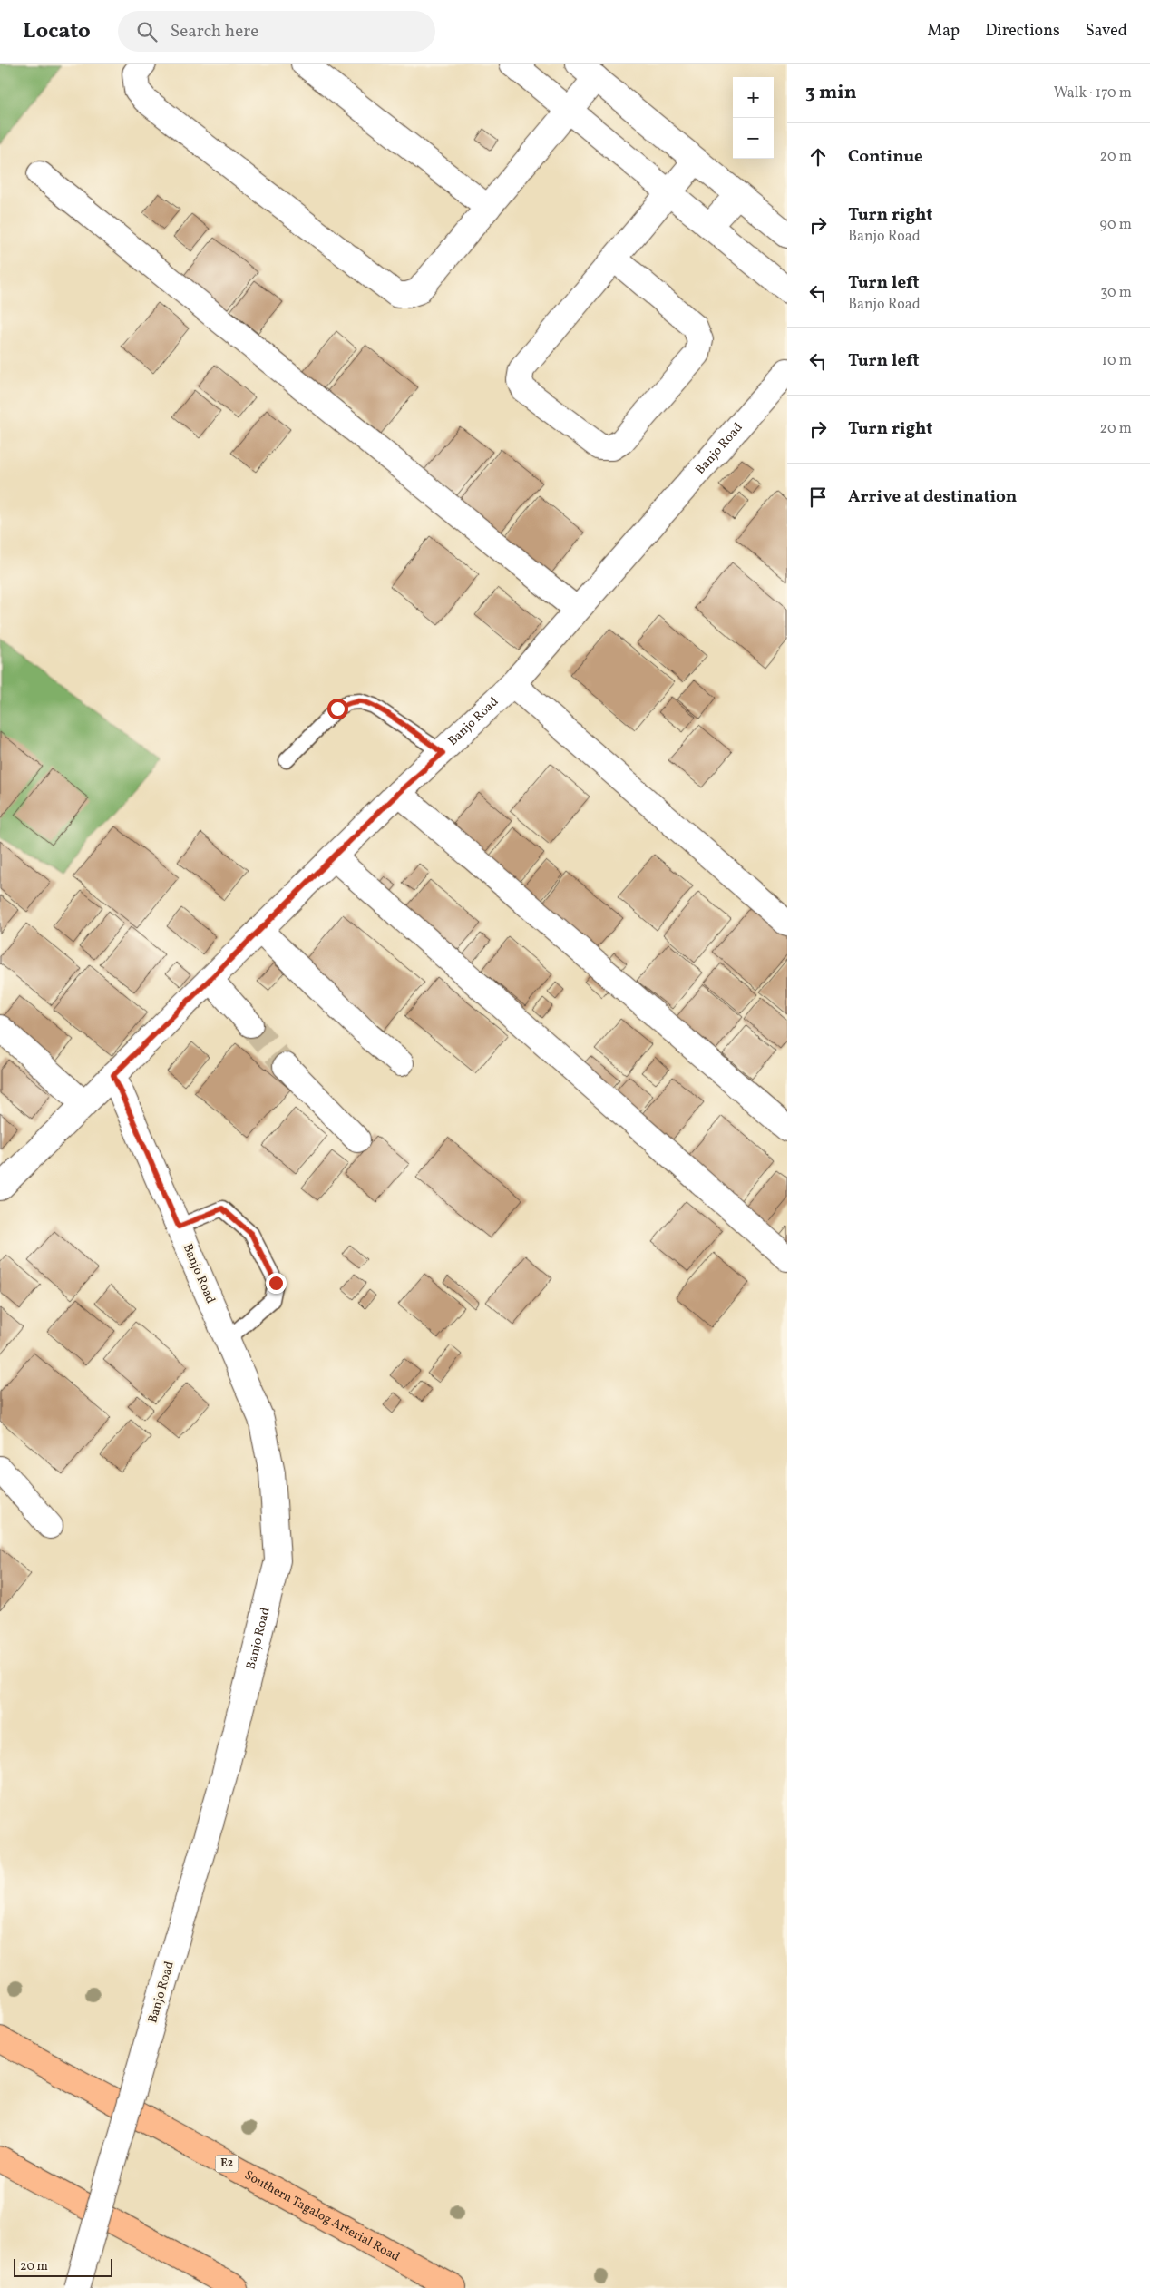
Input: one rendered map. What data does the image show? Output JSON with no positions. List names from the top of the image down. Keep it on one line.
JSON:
{"streets":{"highway":["E2","Southern Tagalog Arterial Road"],"street":["Banjo Road"]},"scale_bar":"20 m","page":{"header":"Locato","search":"Search here","nav":["Map","Directions","Saved"],"heading":["3 min","Walk · 170 m"],"map_buttons":["+","−"],"list":[["Continue","20 m"],["Turn right","Banjo Road","90 m"],["Turn left","Banjo Road","30 m"],["Turn left","10 m"],["Turn right","20 m"],"Arrive at destination"],"scale":"20 m"}}
